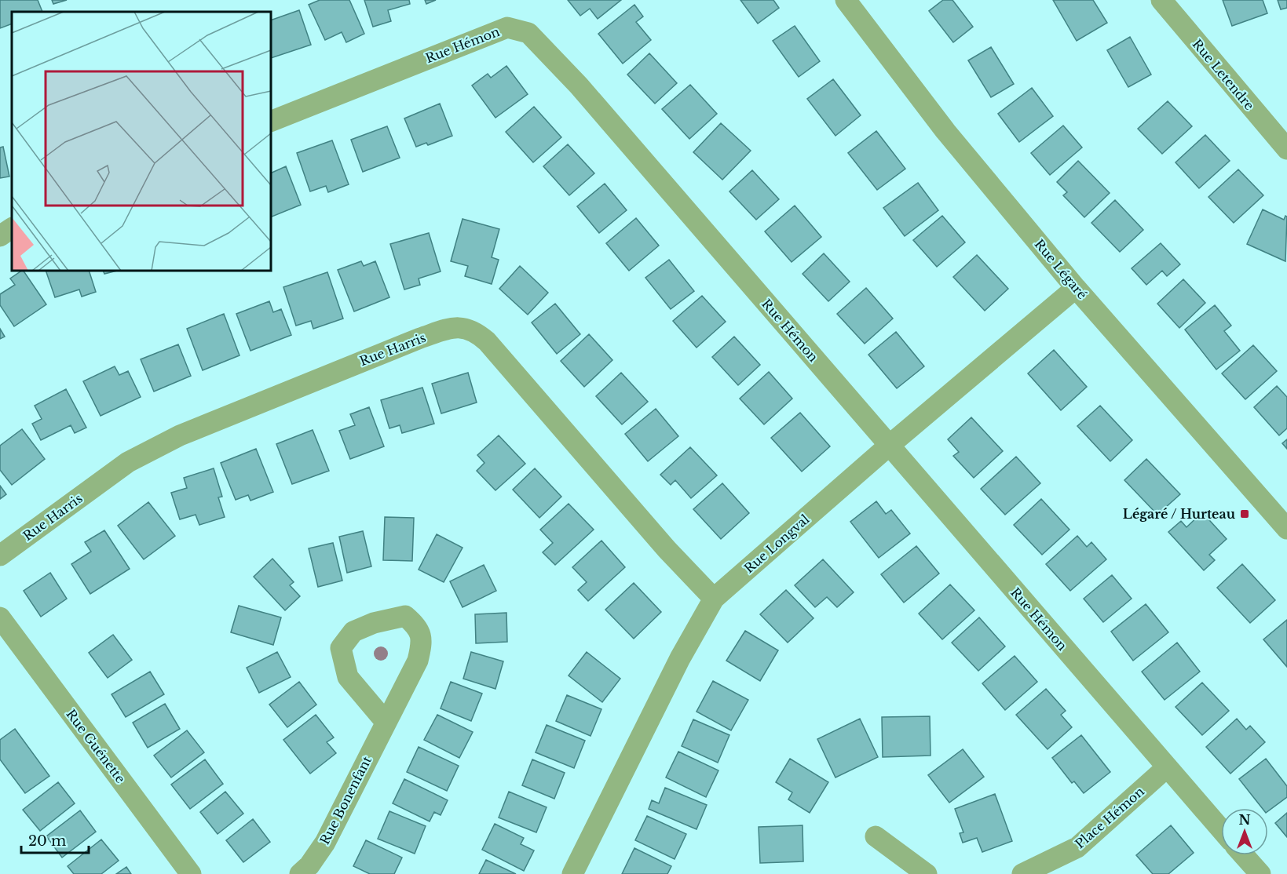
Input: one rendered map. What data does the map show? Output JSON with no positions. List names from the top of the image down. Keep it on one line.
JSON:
{"streets":{"street":["Rue Hémon","Rue Letendre","Rue Légaré","Rue Harris","Rue Longval","Rue Guénette","Rue Bonenfant","Place Hémon"]},"crossings":[["Rue Hémon","Rue Longval"],["Rue Hémon","Place Hémon"],["Rue Légaré","Rue Longval"],["Rue Harris","Rue Longval"]],"places":{"transit":["Légaré / Hurteau"]},"scale_bar":"20 m","north":"top"}
